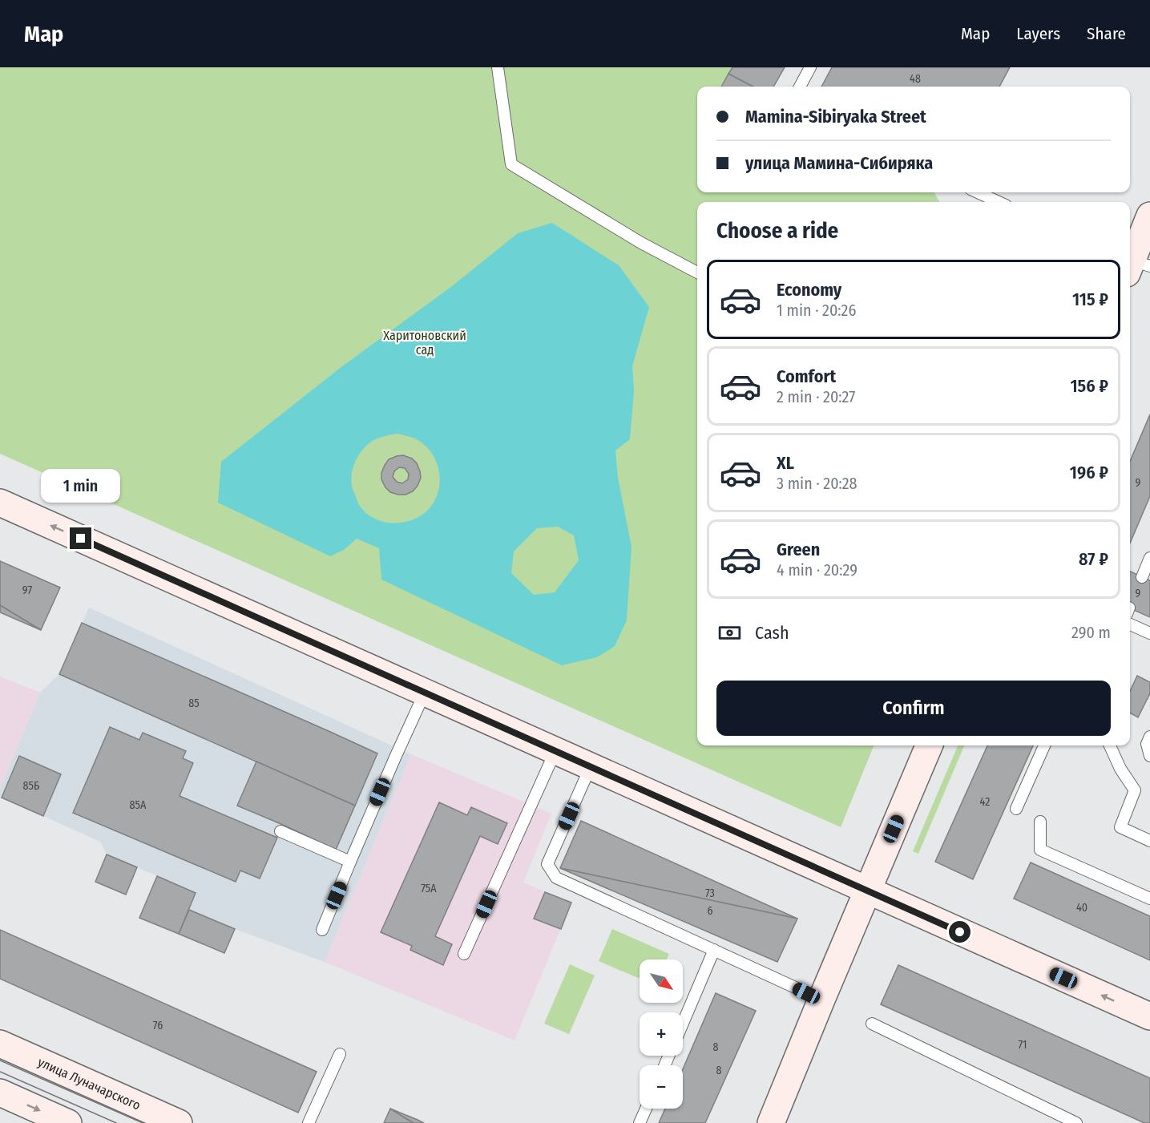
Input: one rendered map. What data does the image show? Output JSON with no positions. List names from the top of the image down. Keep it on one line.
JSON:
{"streets":{"main road":["улица Луначарского"]},"parks":["Харитоновский сад"],"house_numbers":["48","9","97","9","85","85Б","42","85А","75А","73","40","6","76","71","8","8"],"north":"bottom right","page":{"header":"Map","nav":["Map","Layers","Share"],"banner":["Mamina-Sibiryaka Street","улица Мамина-Сибиряка"],"heading":"Choose a ride","list":[{"name":"Economy","note":"1 min · 20:26","value":"115 ₽"},{"name":"Comfort","note":"2 min · 20:27","value":"156 ₽"},{"name":"XL","note":"3 min · 20:28","value":"196 ₽"},{"name":"Green","note":"4 min · 20:29","value":"87 ₽"}],"bubble":"1 min","pay":["Cash","290 m"],"buttons":"Confirm","map_buttons":["+","−"]}}
